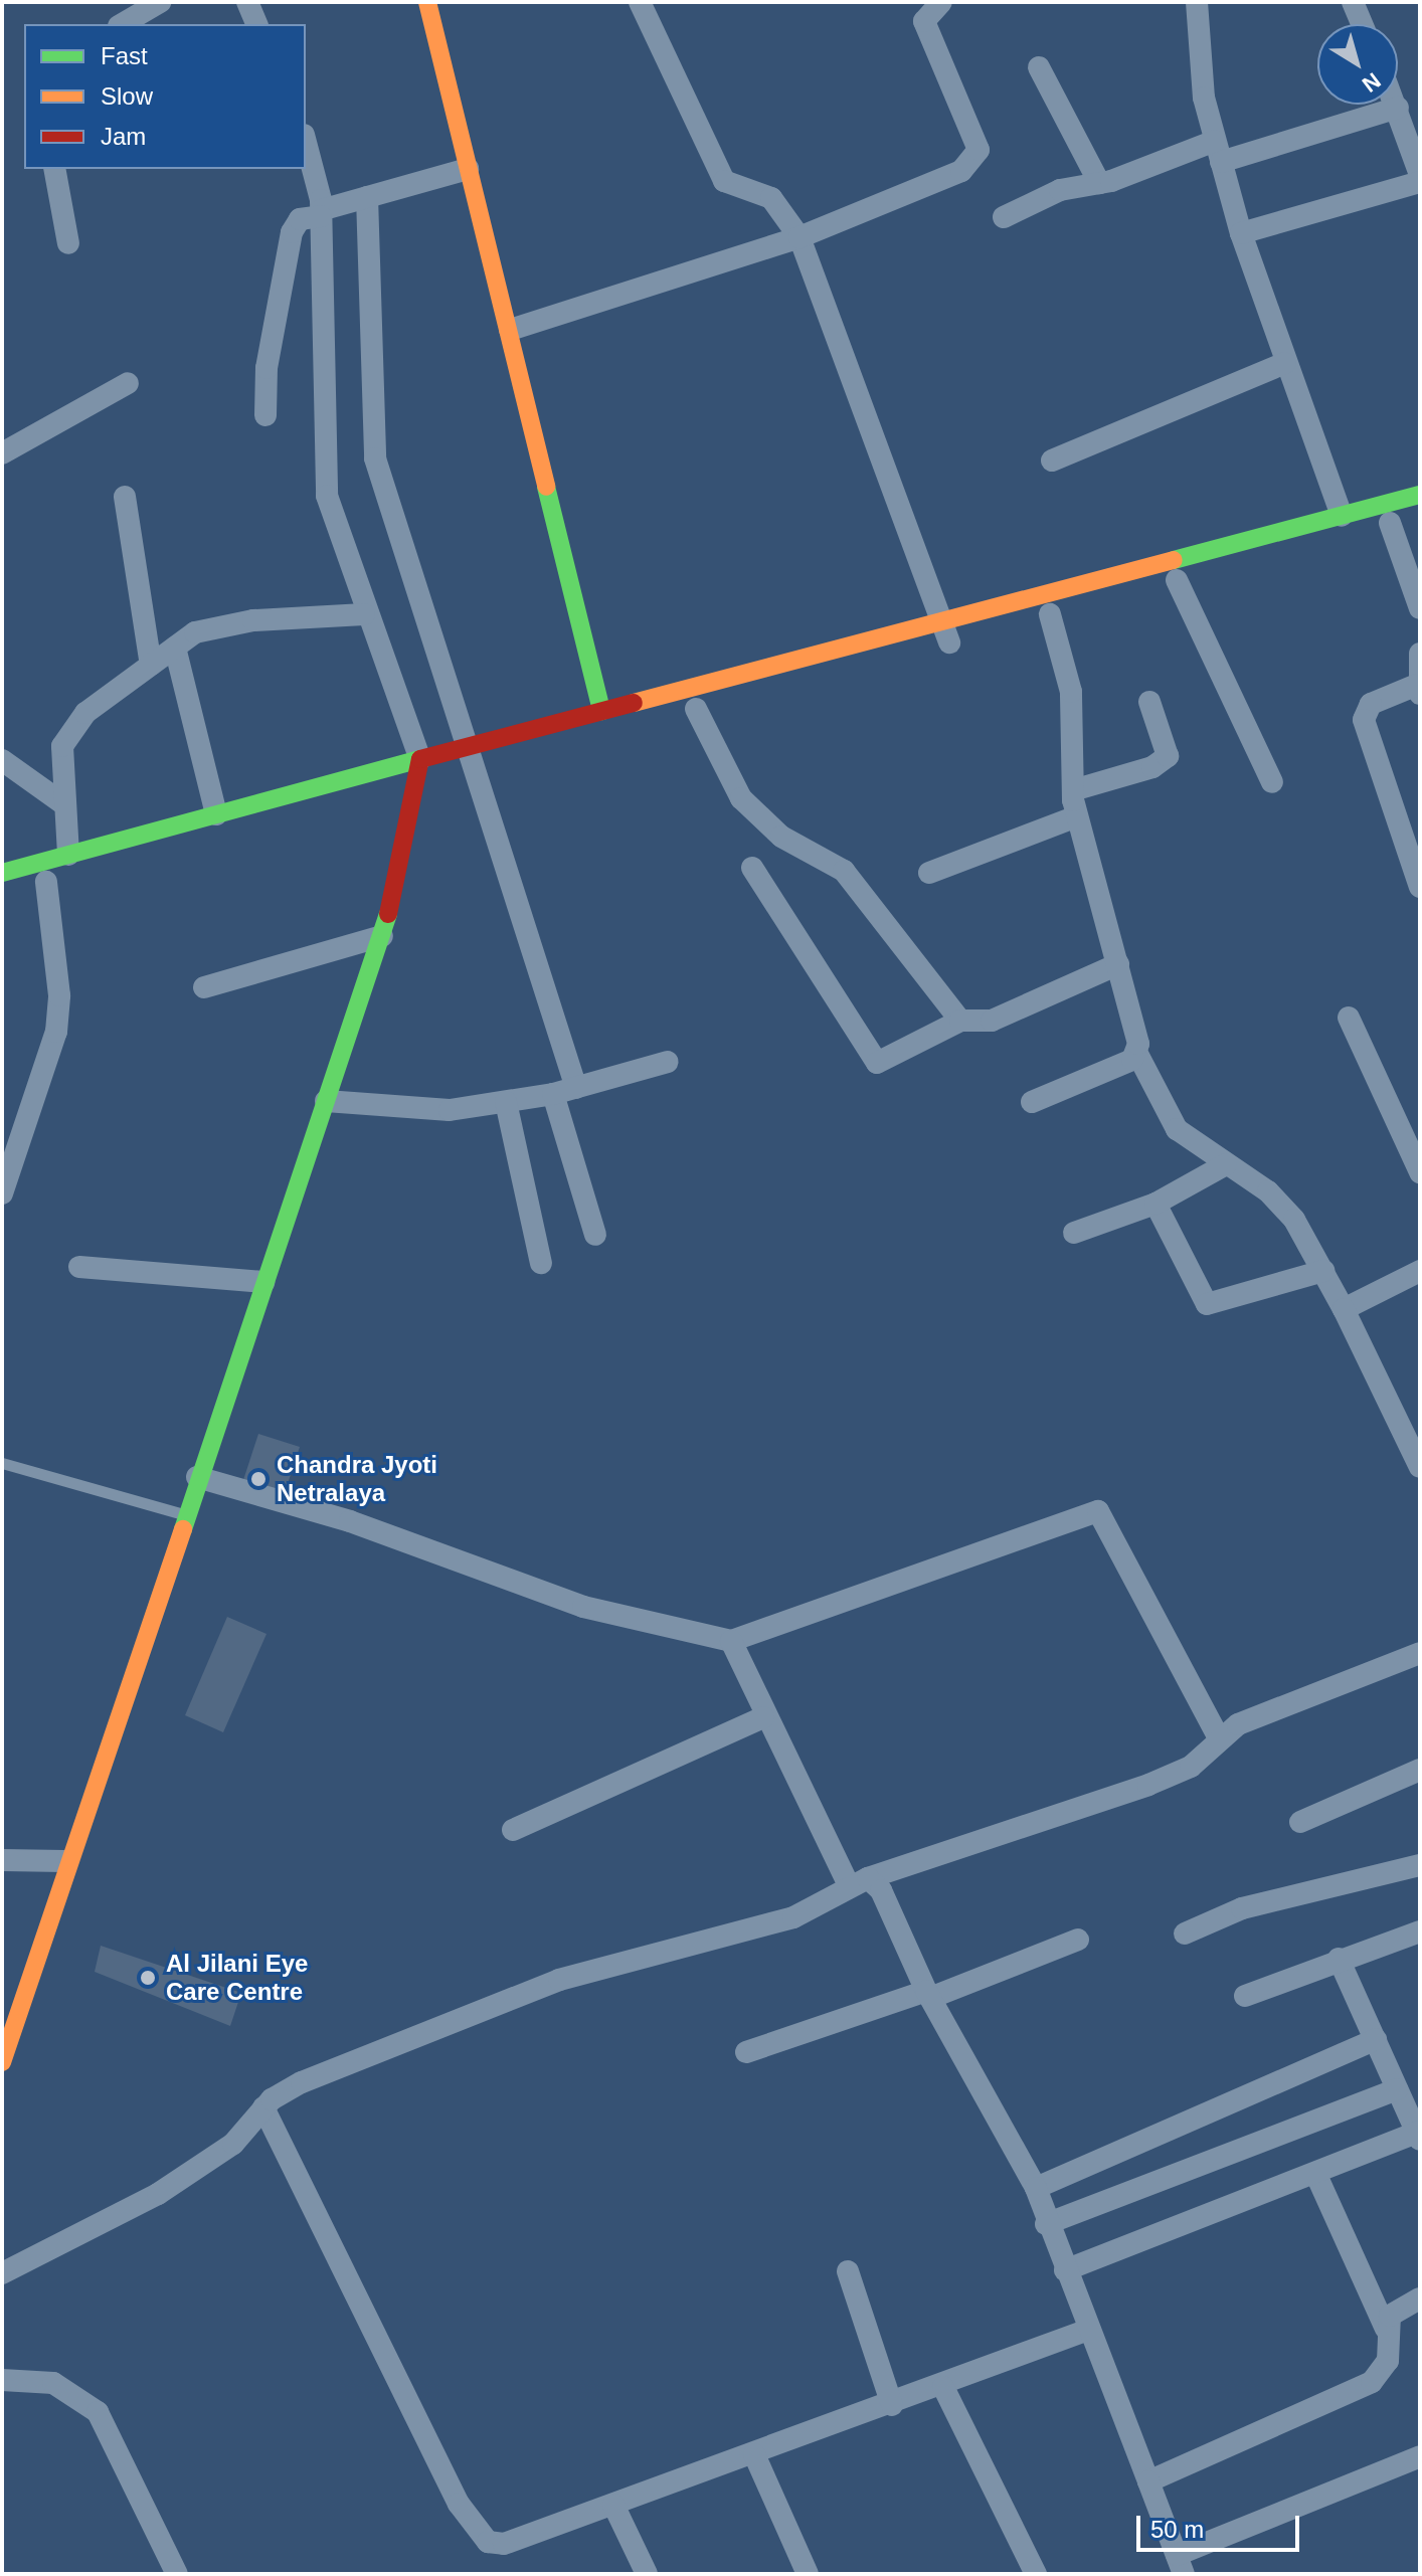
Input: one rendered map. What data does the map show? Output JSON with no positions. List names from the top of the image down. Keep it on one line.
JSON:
{"places":["Chandra Jyoti Netralaya","Al Jilani Eye Care Centre"],"legend":["Fast","Slow","Jam"],"scale_bar":"50 m","north":"bottom right"}
